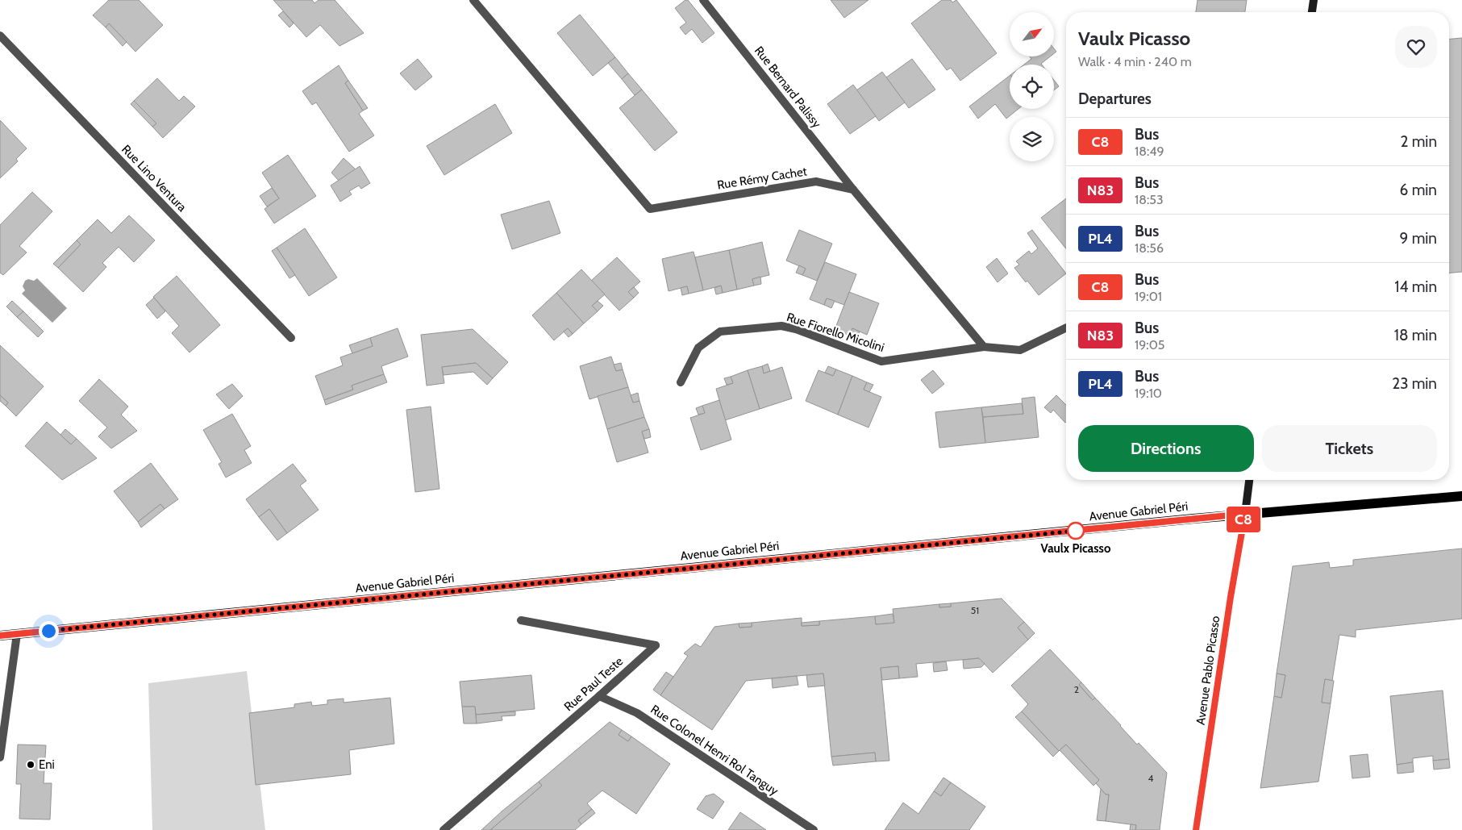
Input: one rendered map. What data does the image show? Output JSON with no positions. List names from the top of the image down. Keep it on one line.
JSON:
{"streets":{"main road":["Avenue Gabriel Péri","Avenue Pablo Picasso"],"street":["Rue Bernard Palissy","Rue Lino Ventura","Rue Rémy Cachet","Rue Fiorello Micolini","Rue Paul Teste","Rue Colonel Henri Rol Tanguy"]},"crossings":[["Rue Bernard Palissy","Rue Rémy Cachet"],["Avenue Gabriel Péri","Avenue Pablo Picasso"],["Rue Paul Teste","Rue Colonel Henri Rol Tanguy"]],"places":["Vaulx Picasso","Eni"],"lines":["bus line C8"],"house_numbers":["51","2","4"],"north":"top right","page":{"on_map":"C8","heading":[["Vaulx Picasso","Walk · 4 min · 240 m"],"Departures"],"list":[{"mark":"C8","name":"Bus","note":"18:49","value":"2 min"},{"mark":"N83","name":"Bus","note":"18:53","value":"6 min"},{"mark":"PL4","name":"Bus","note":"18:56","value":"9 min"},{"mark":"C8","name":"Bus","note":"19:01","value":"14 min"},{"mark":"N83","name":"Bus","note":"19:05","value":"18 min"},{"mark":"PL4","name":"Bus","note":"19:10","value":"23 min"}],"buttons":["Directions","Tickets"]}}
